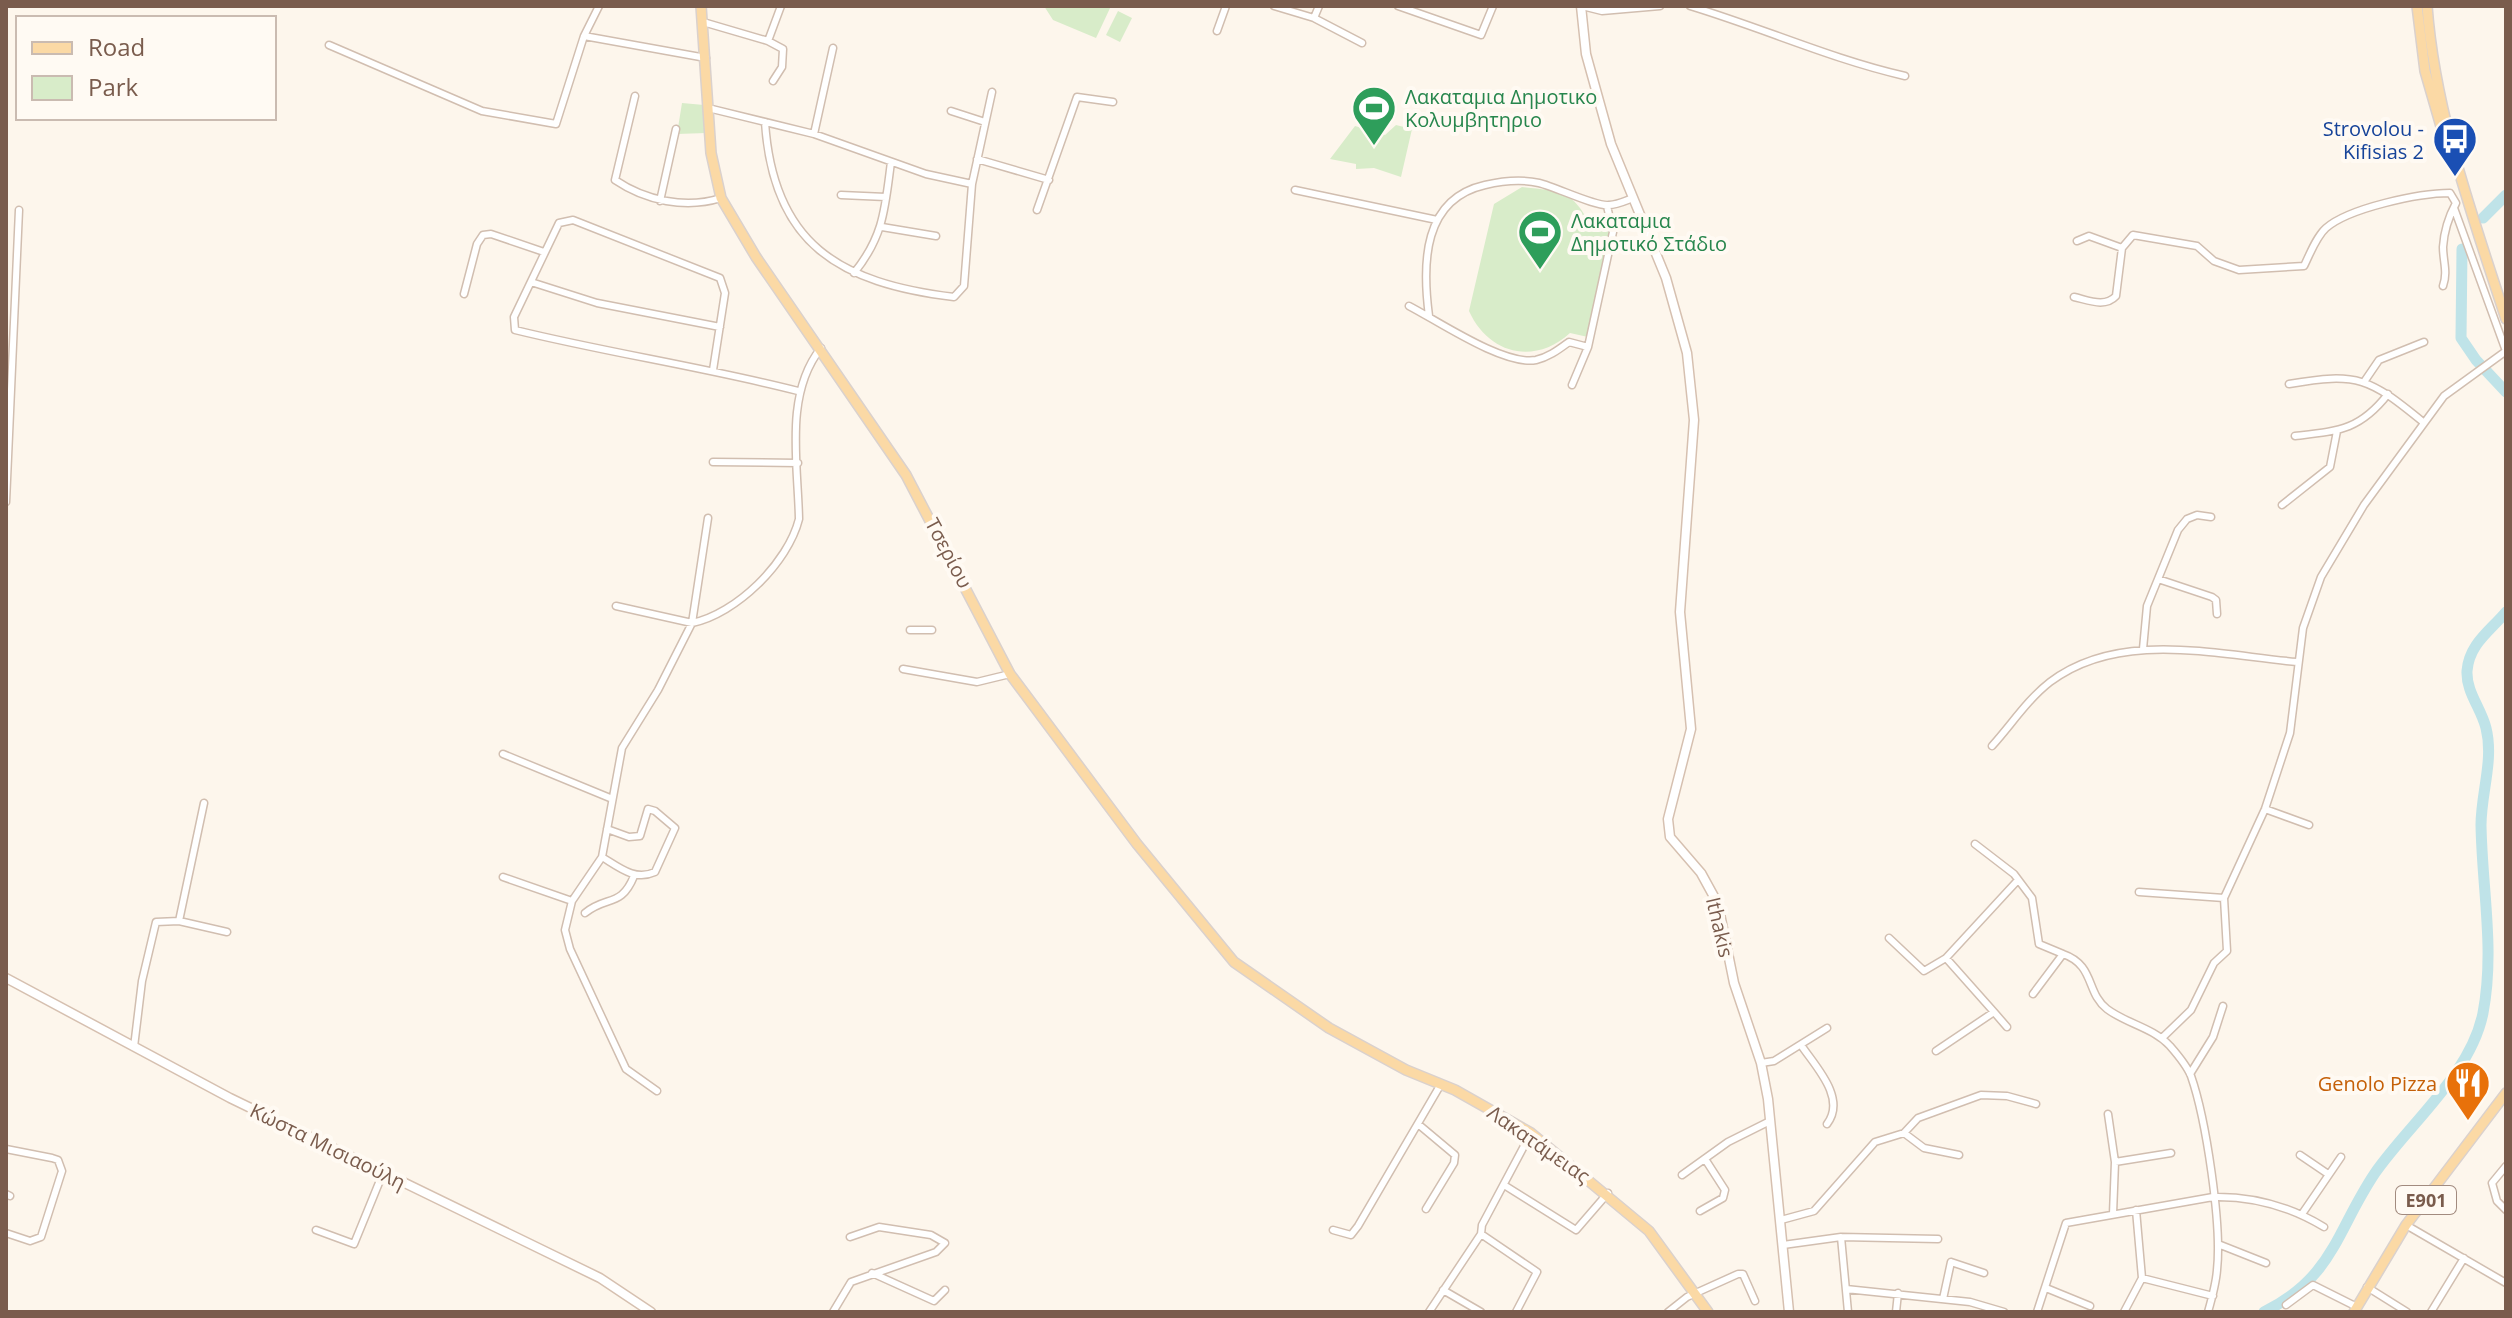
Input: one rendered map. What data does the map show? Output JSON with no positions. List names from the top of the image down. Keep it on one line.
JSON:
{"streets":{"main road":["Τσερίου","Ithakis","Λακατάμειας","Κώστα Μισιαούλη","E901"]},"crossings":[["Τσερίου","Λακατάμειας"]],"places":{"sports":["Λακαταμια Δημοτικο Κολυμβητηριο","Λακαταμια Δημοτικό Στάδιο"],"bus stop":["Strovolou - Kifisias 2"],"restaurant":["Genolo Pizza"]},"legend":["Road","Park"]}
